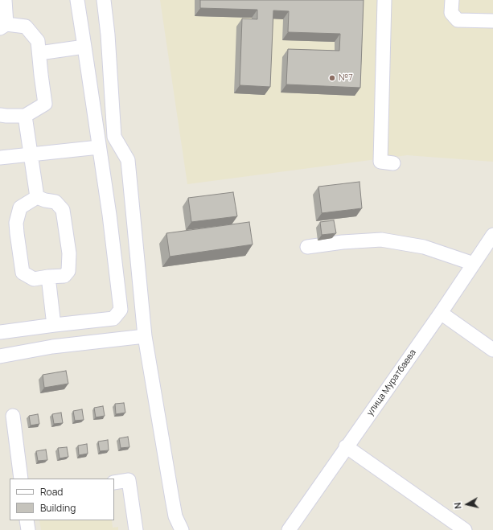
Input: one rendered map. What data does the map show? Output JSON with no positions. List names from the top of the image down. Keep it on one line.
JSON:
{"streets":{"street":["улица Муратбаева"]},"places":["№7"],"legend":["Road","Building"],"north":"left"}
